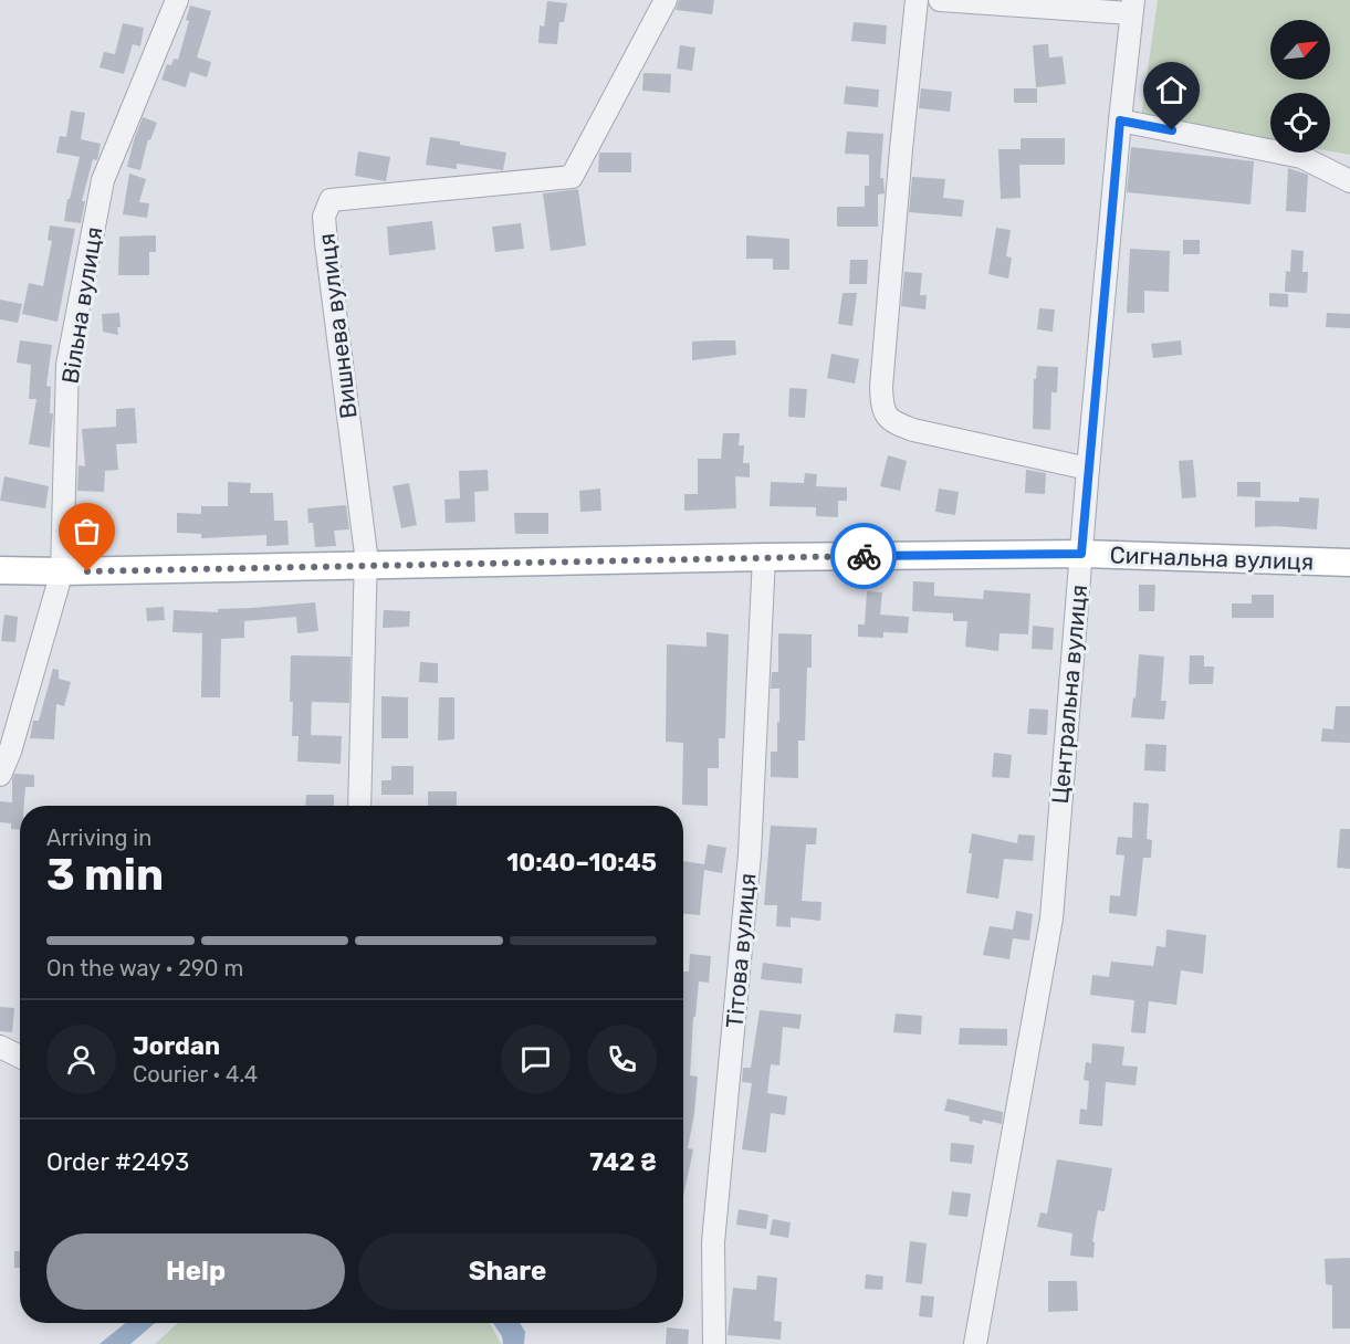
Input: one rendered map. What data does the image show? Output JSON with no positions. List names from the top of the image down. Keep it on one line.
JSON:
{"streets":{"main road":["Сигнальна вулиця"],"street":["Вільна вулиця","Вишнева вулиця","Центральна вулиця","Тітова вулиця"]},"crossings":[["Вільна вулиця","Сигнальна вулиця"],["Вишнева вулиця","Сигнальна вулиця"],["Сигнальна вулиця","Центральна вулиця"],["Сигнальна вулиця","Тітова вулиця"]],"north":"top right","page":{"heading":["3 min","Arriving in","10:40–10:45"],"panel":["Jordan","Courier · 4.4","Order #2493","742 ₴"],"bar":"On the way · 290 m","buttons":["Help","Share"]}}
